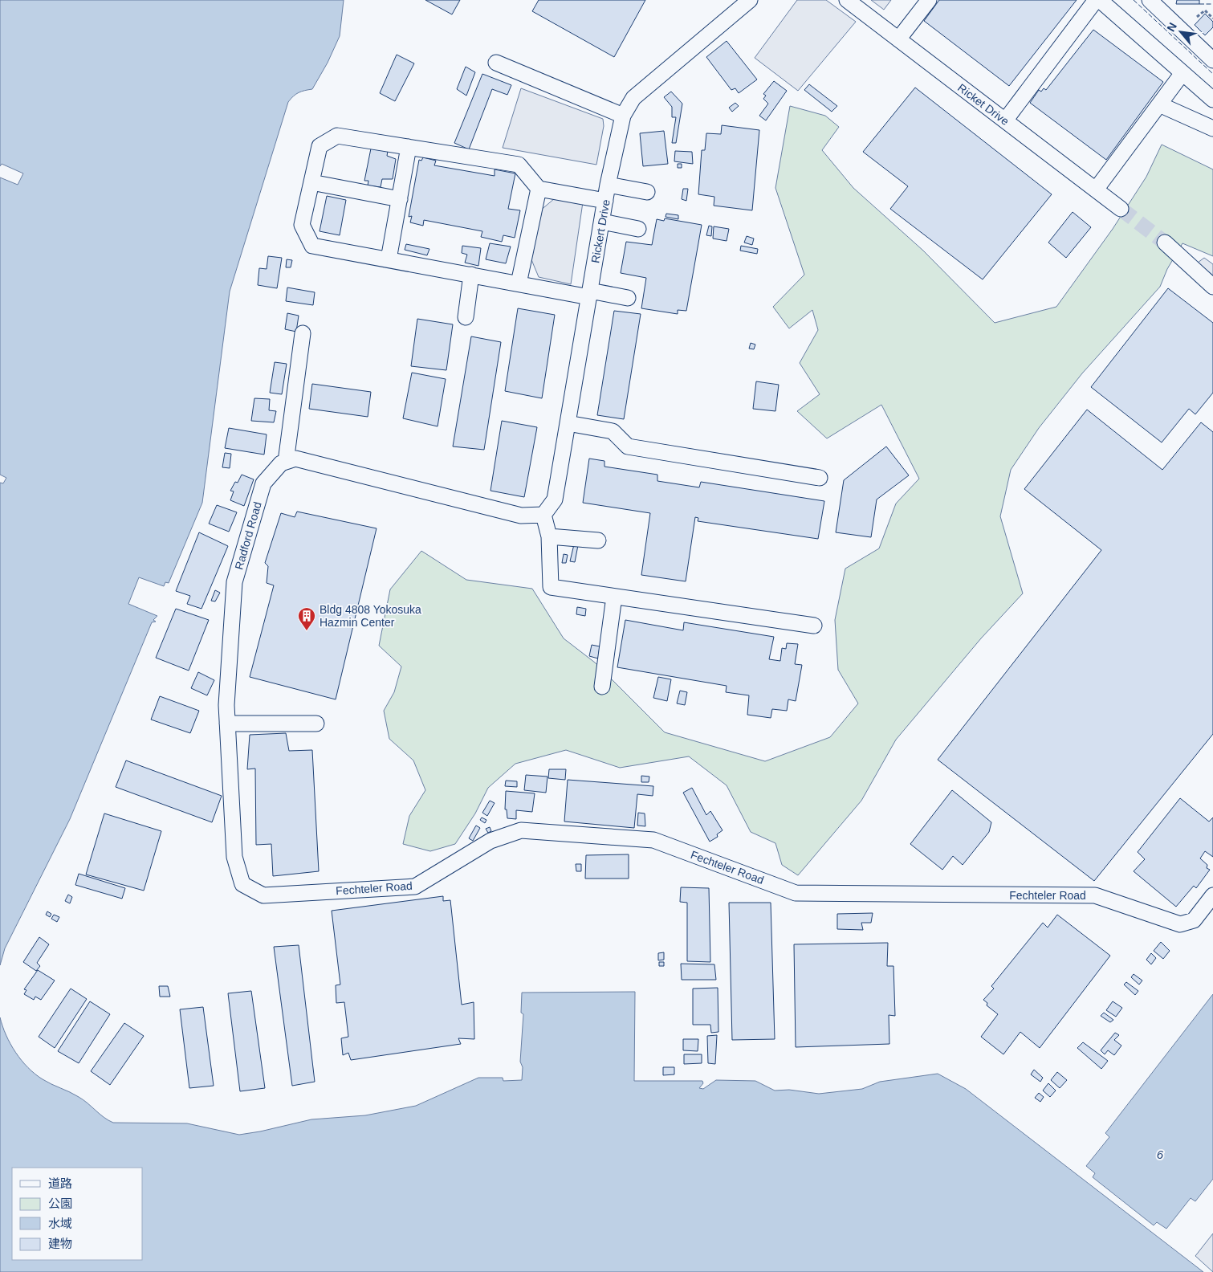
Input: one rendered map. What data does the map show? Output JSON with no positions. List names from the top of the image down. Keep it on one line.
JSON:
{"streets":{"street":["Ricket Drive","Rickert Drive","Radford Road","Fechteler Road"]},"crossings":[["Radford Road","Fechteler Road"]],"water":["6"],"places":{"building":["Bldg 4808 Yokosuka Hazmin Center"]},"legend":["道路","公園","水域","建物"],"north":"top left"}
